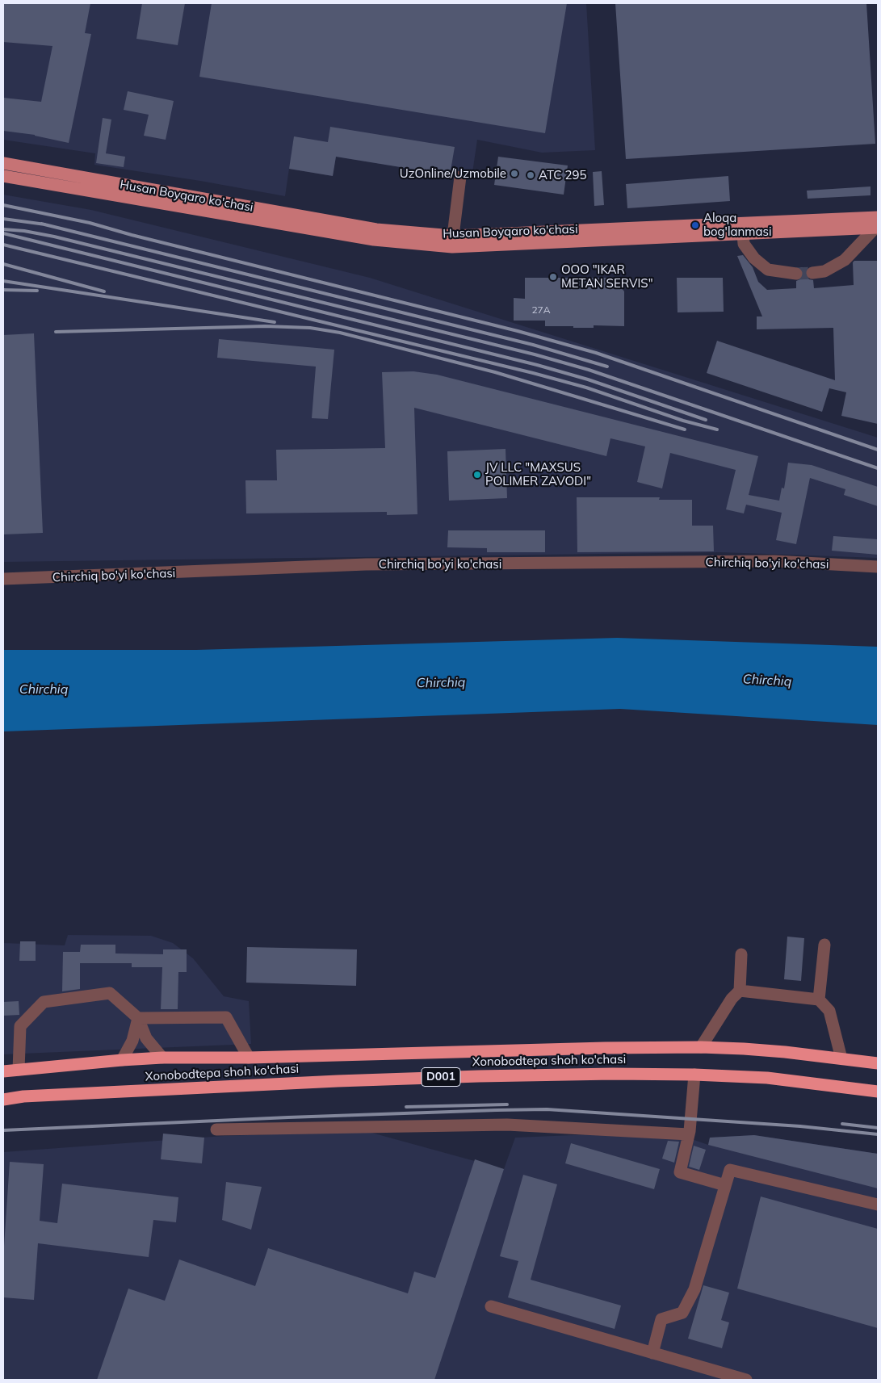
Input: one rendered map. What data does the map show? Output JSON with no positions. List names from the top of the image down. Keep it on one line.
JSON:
{"streets":{"highway":["Xonobodtepa shoh ko'chasi","D001"],"main road":["Husan Boyqaro ko'chasi"],"street":["Chirchiq bo'yi ko'chasi"]},"water":["Chirchiq"],"places":["UzOnline/Uzmobile","ATC 295","Aloqa bog'lanmasi","OOO \"IKAR METAN SERVIS\"","JV LLC \"MAXSUS POLIMER ZAVODI\""],"house_numbers":["27А"]}
